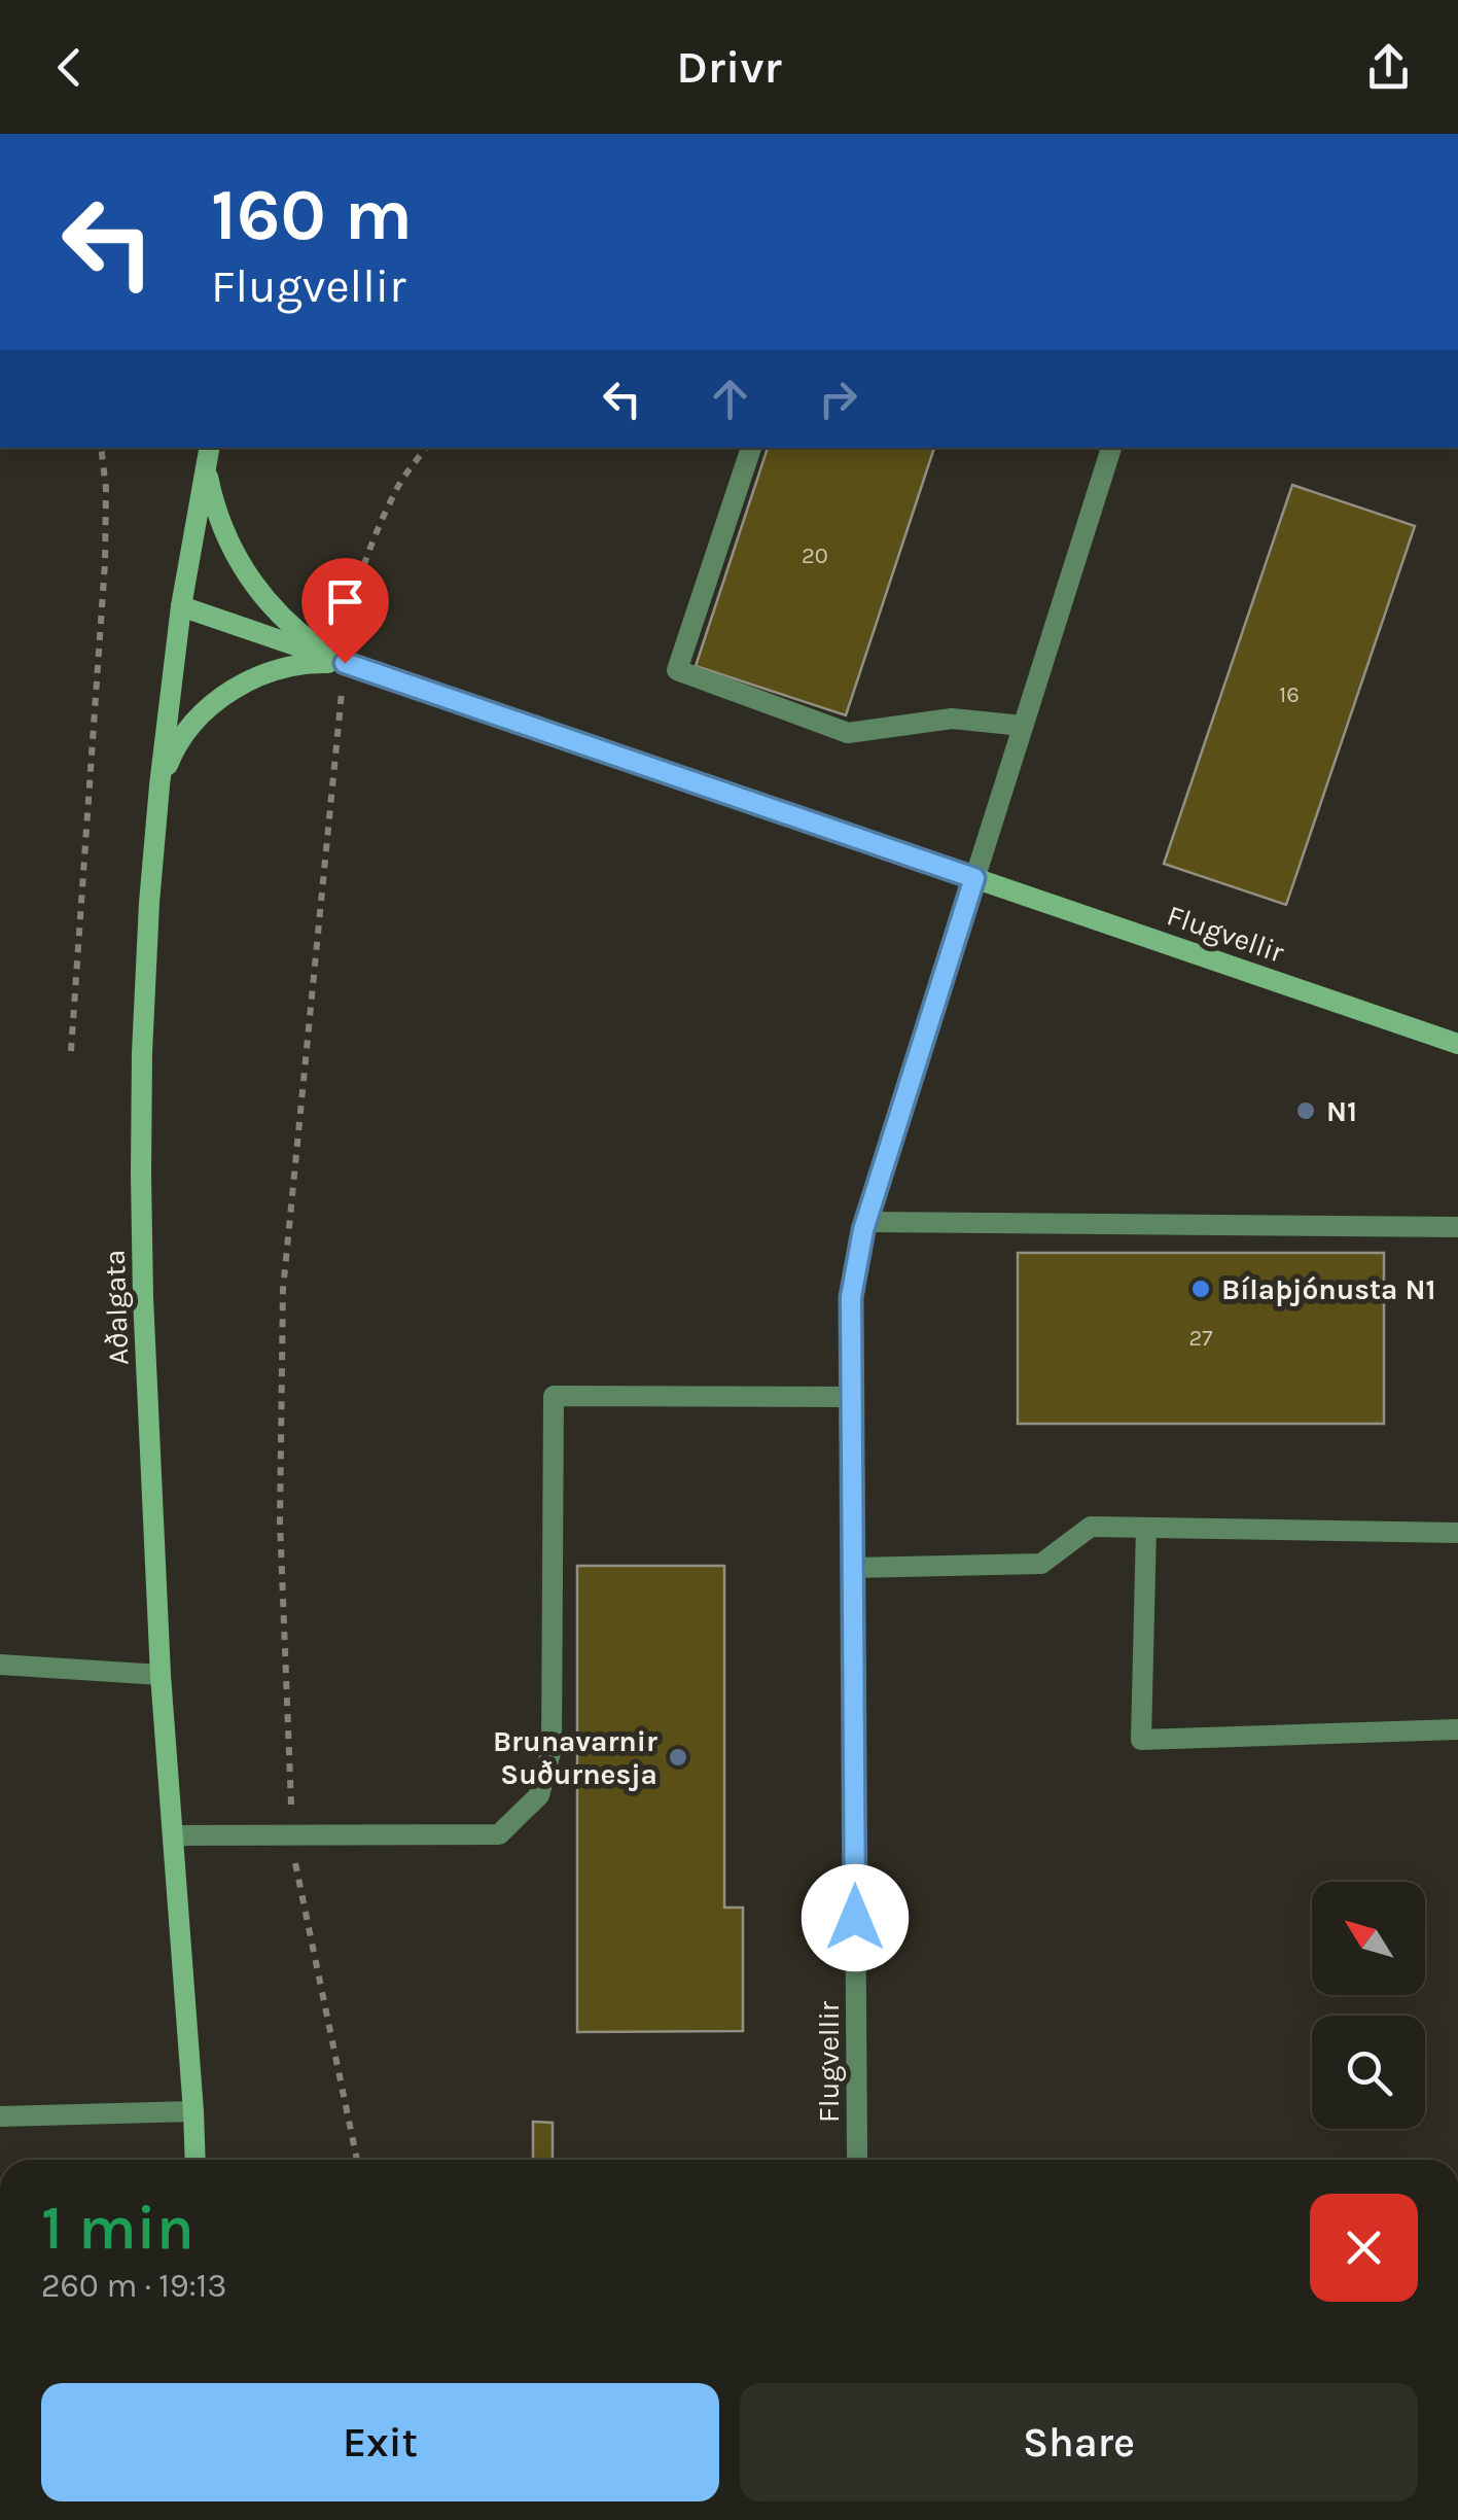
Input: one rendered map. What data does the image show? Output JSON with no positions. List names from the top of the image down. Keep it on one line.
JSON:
{"streets":{"street":["Flugvellir","Aðalgata"]},"crossings":[["Flugvellir","Aðalgata"]],"places":["N1","Bílaþjónusta N1","Brunavarnir Suðurnesja"],"house_numbers":["20","16","27"],"north":"top left","page":{"header":"Drivr","turn":["160 m","Flugvellir"],"heading":["1 min","260 m · 19:13"],"buttons":["Exit","Share"]}}
